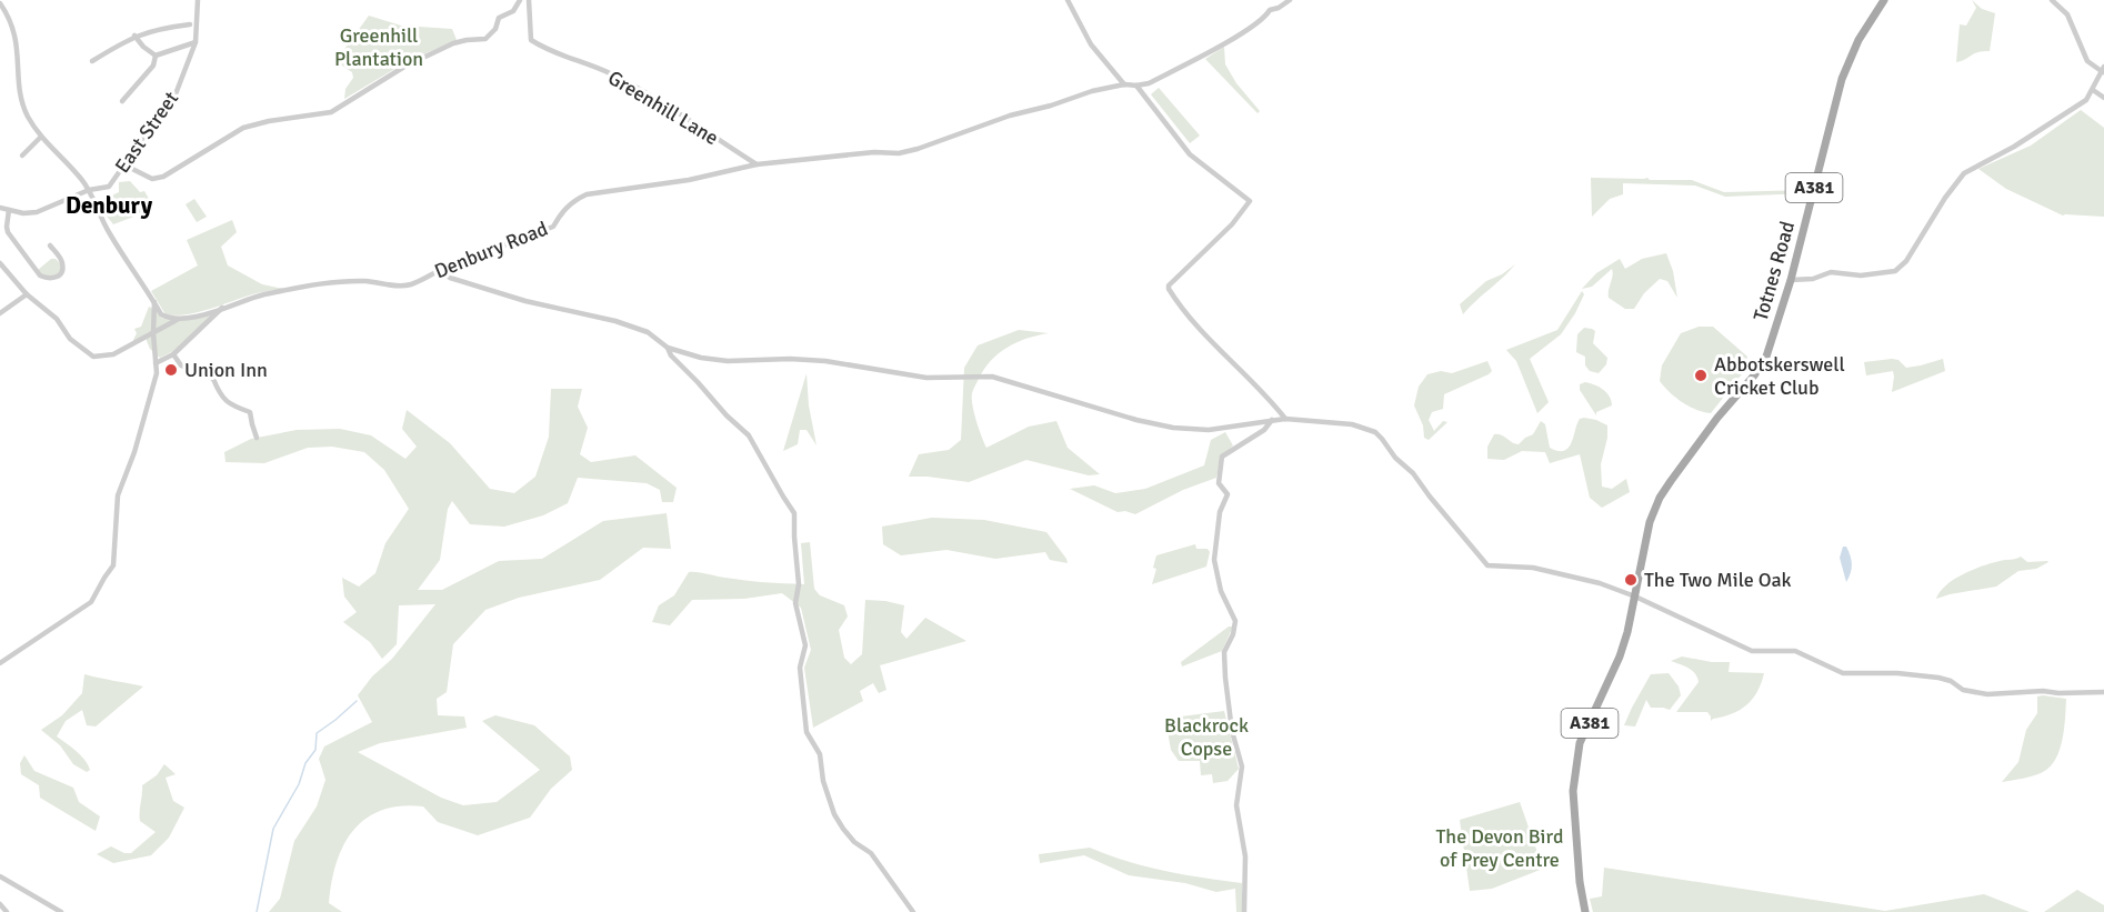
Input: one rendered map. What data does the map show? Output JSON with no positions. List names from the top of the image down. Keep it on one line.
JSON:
{"streets":{"main road":["A381","Totnes Road"],"street":["Greenhill Lane","East Street","Denbury Road"]},"crossings":[["Greenhill Lane","Denbury Road"]],"districts":["Denbury"],"parks":["Greenhill Plantation","Blackrock Copse","The Devon Bird of Prey Centre"],"places":["Union Inn","Abbotskerswell Cricket Club","The Two Mile Oak"]}
